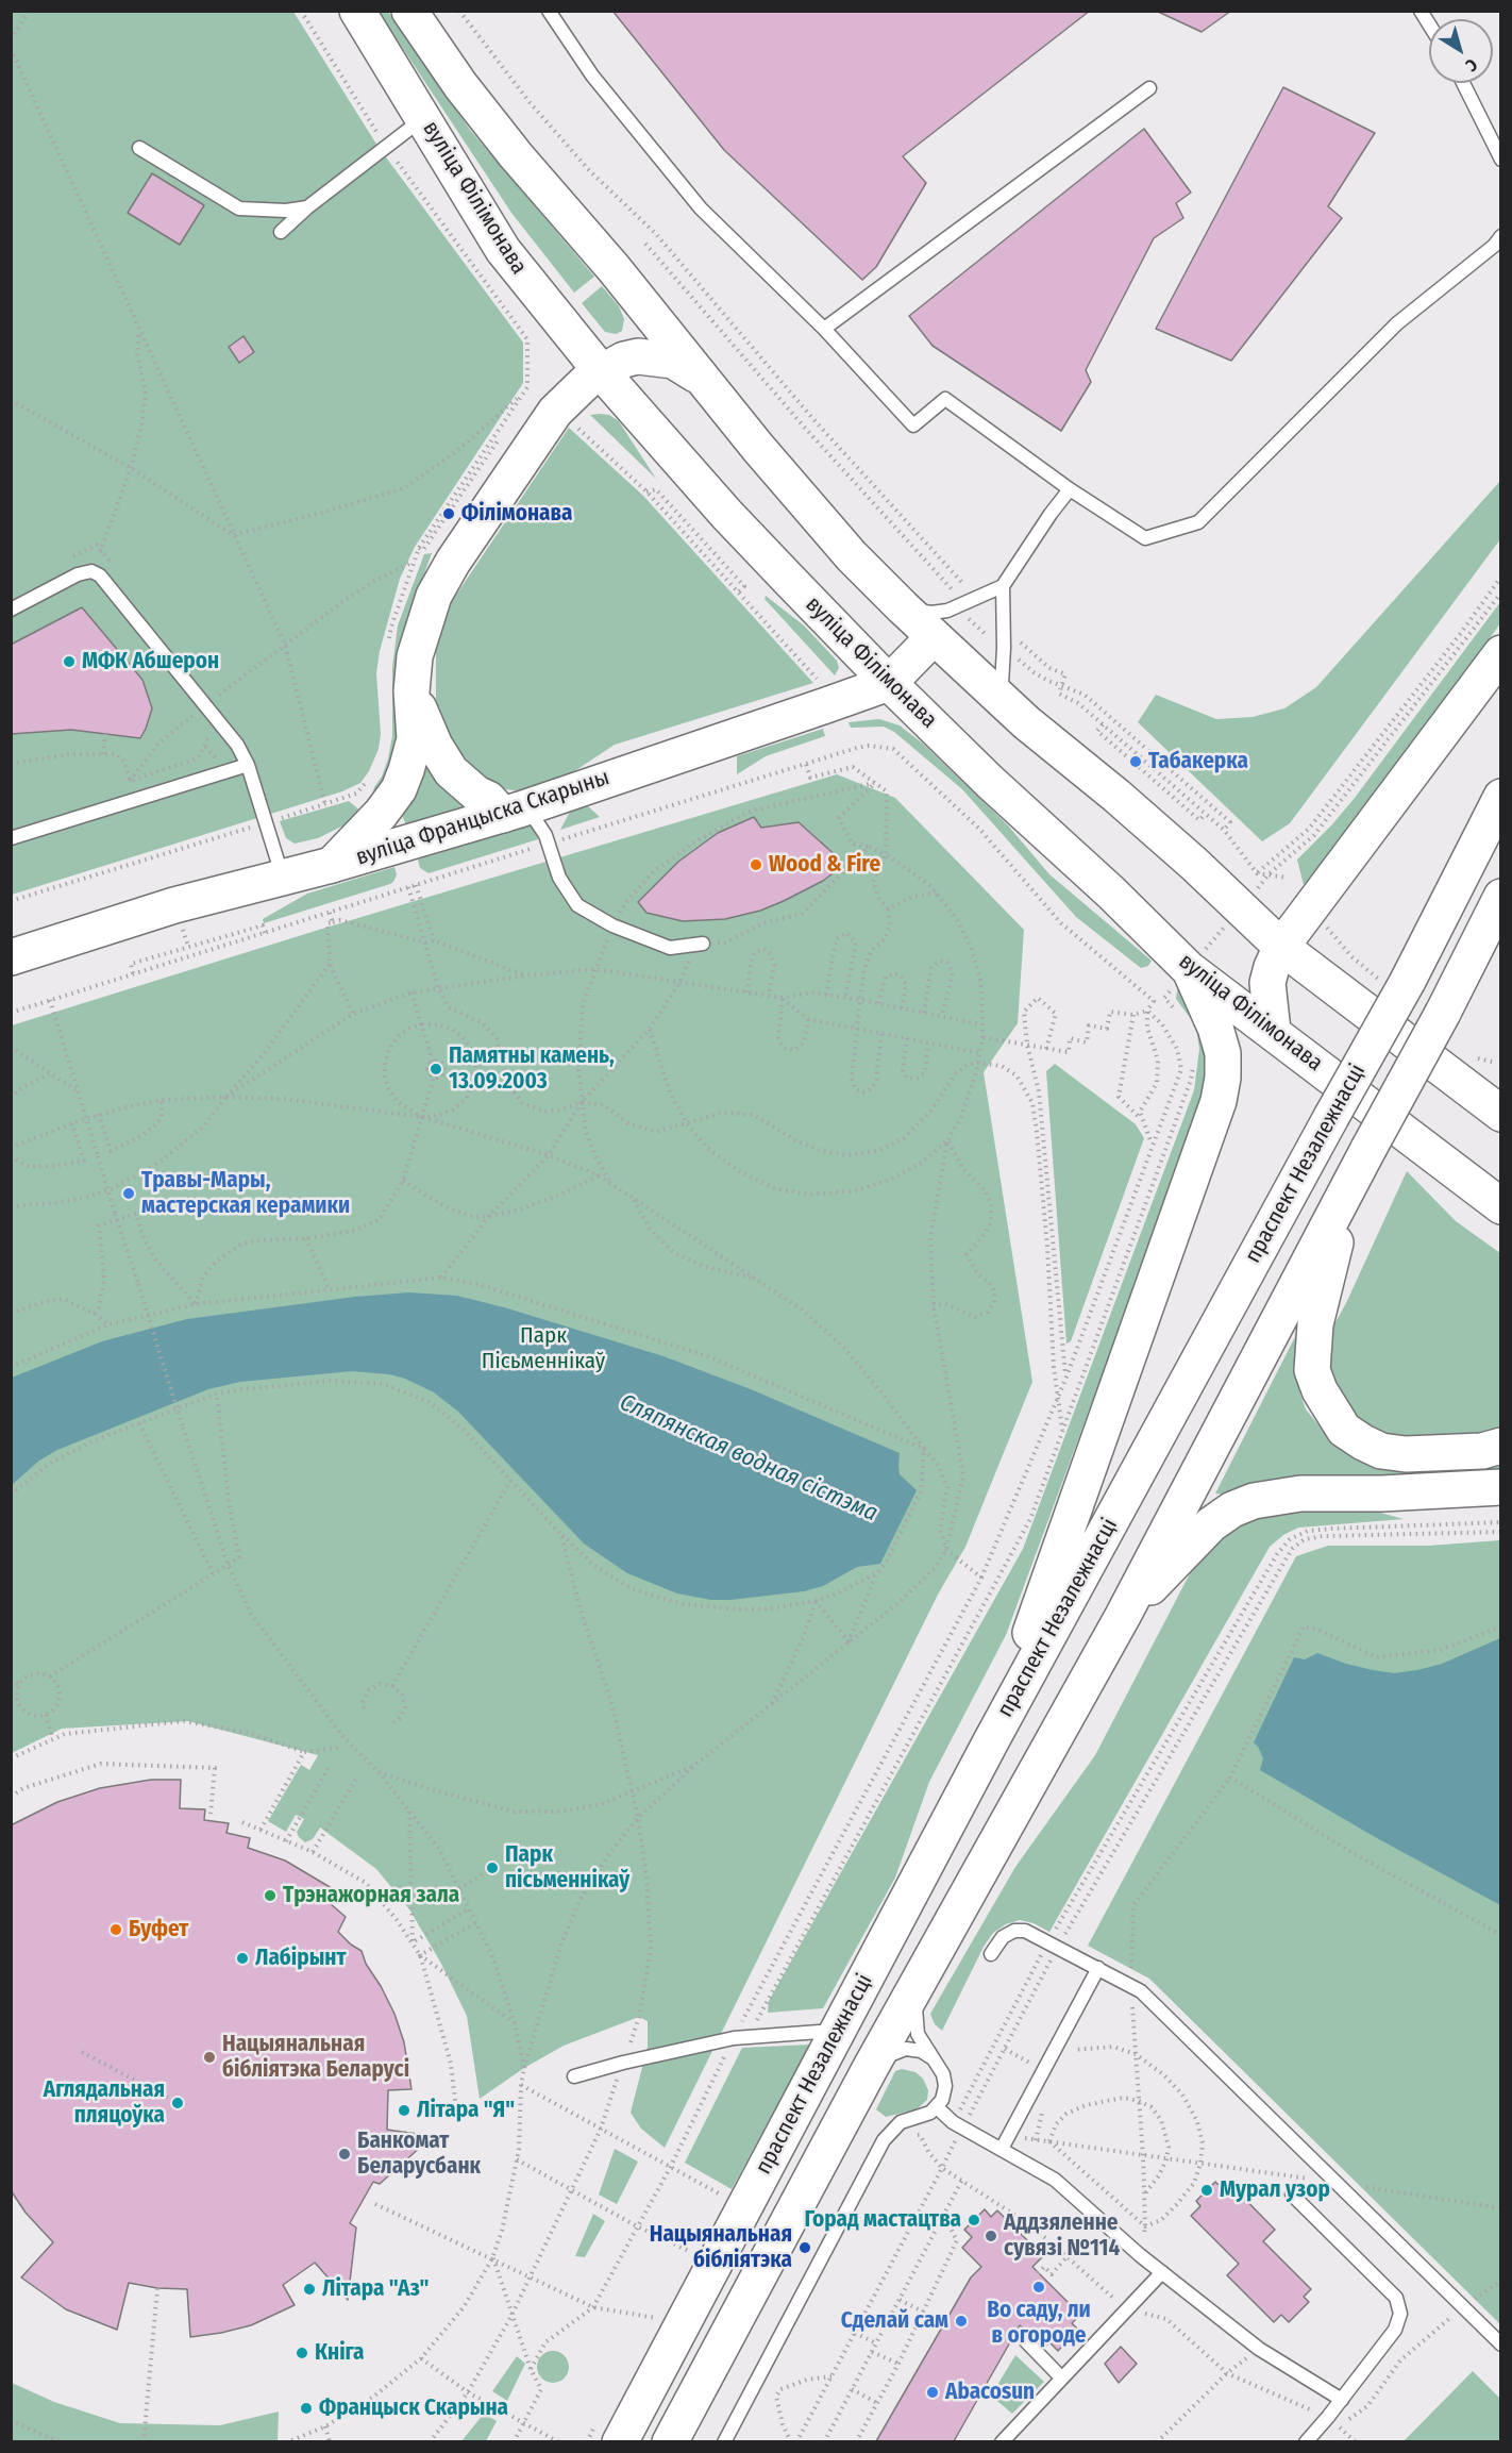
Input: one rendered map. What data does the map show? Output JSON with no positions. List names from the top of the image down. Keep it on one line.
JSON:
{"streets":{"main road":["вуліца Філімонава","вуліца Францыска Скарыны","праспект Незалежнасці"]},"crossings":[["вуліца Філімонава","вуліца Францыска Скарыны"]],"water":["Сляпянская водная сістэма"],"parks":["Парк Пісьменнікаў"],"places":["Філімонава","МФК Абшерон","Табакерка","Wood & Fire","Памятны камень, 13.09.2003","Травы-Мары, мастерская керамики","Парк пісьменнікаў","Трэнажорная зала","Буфет","Лабірынт","Нацыянальная бібліятэка Беларусі","Аглядальная пляцоўка","Літара \"Я\"","Банкомат Беларусбанк","Мурал узор","Горад мастацтва","Аддзяленне сувязі №114","Нацыянальная бібліятэка","Во саду, ли в огороде","Літара \"Аз\"","Сделай сам","Кніга","Abacosun","Францыск Скарына"],"north":"bottom right"}
